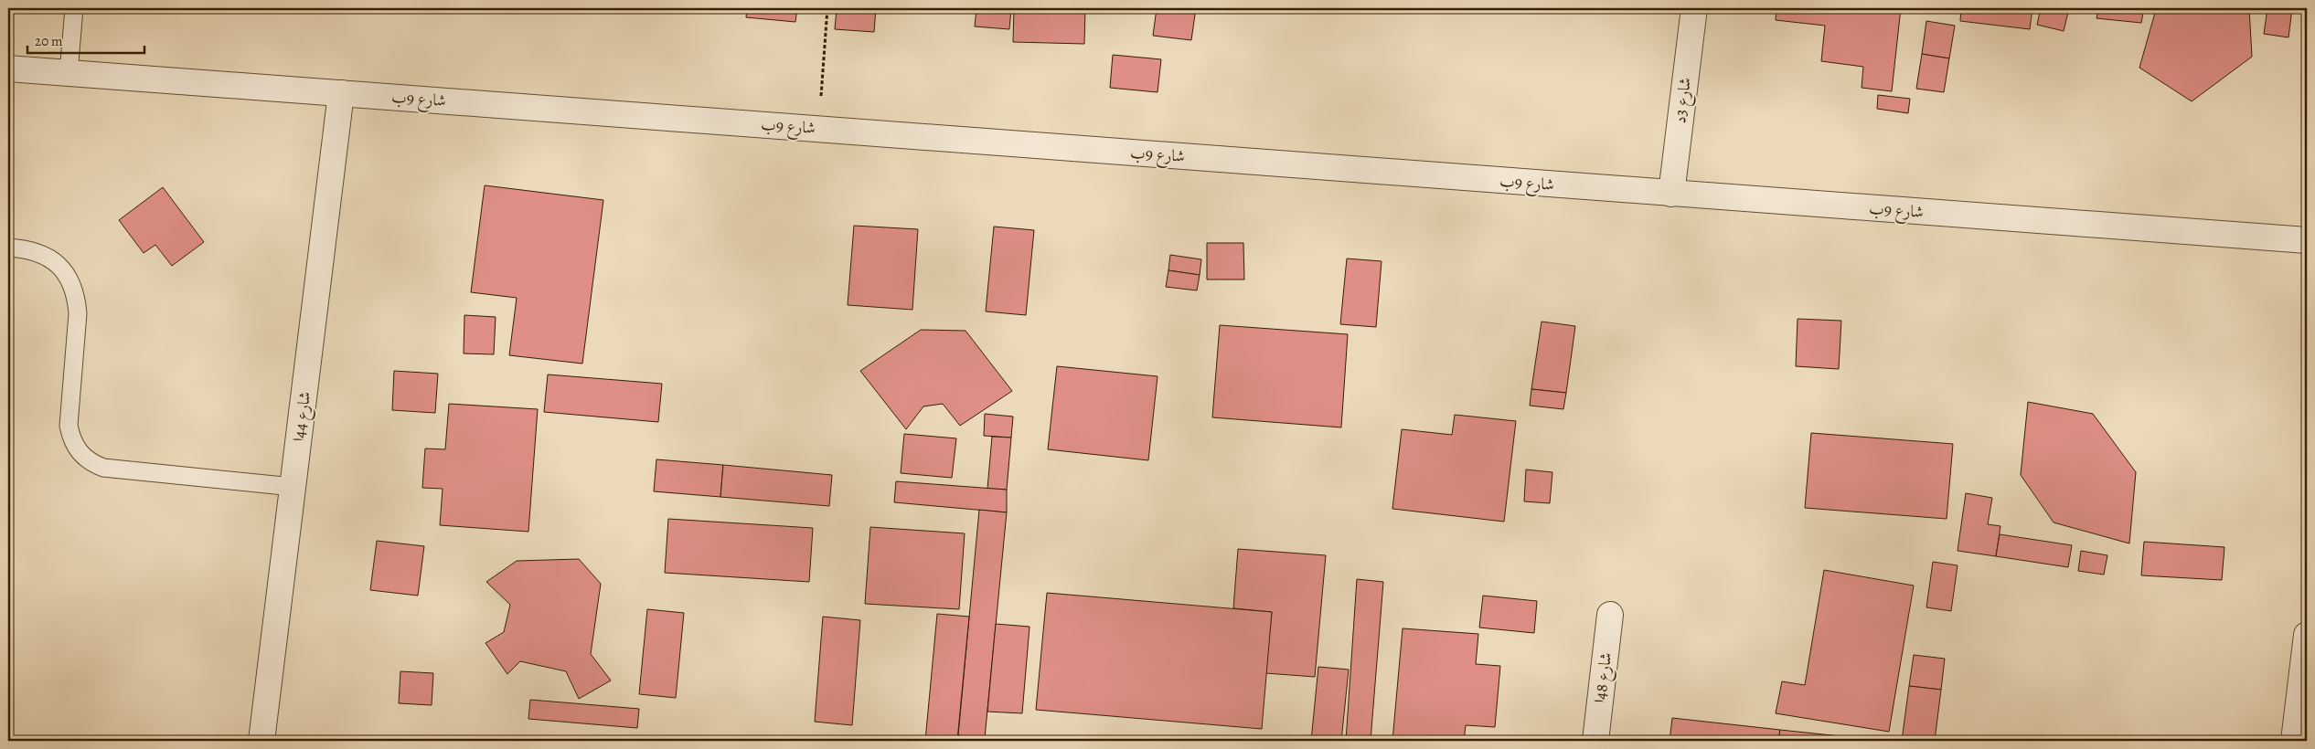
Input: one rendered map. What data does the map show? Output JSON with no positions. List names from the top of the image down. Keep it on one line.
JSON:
{"streets":{"street":["شارع 9ب","شارع 3د","شارع 44ا","شارع 48ا"]},"crossings":[["شارع 9ب","شارع 3د"],["شارع 9ب","شارع 44ا"]],"scale_bar":"20 m"}
